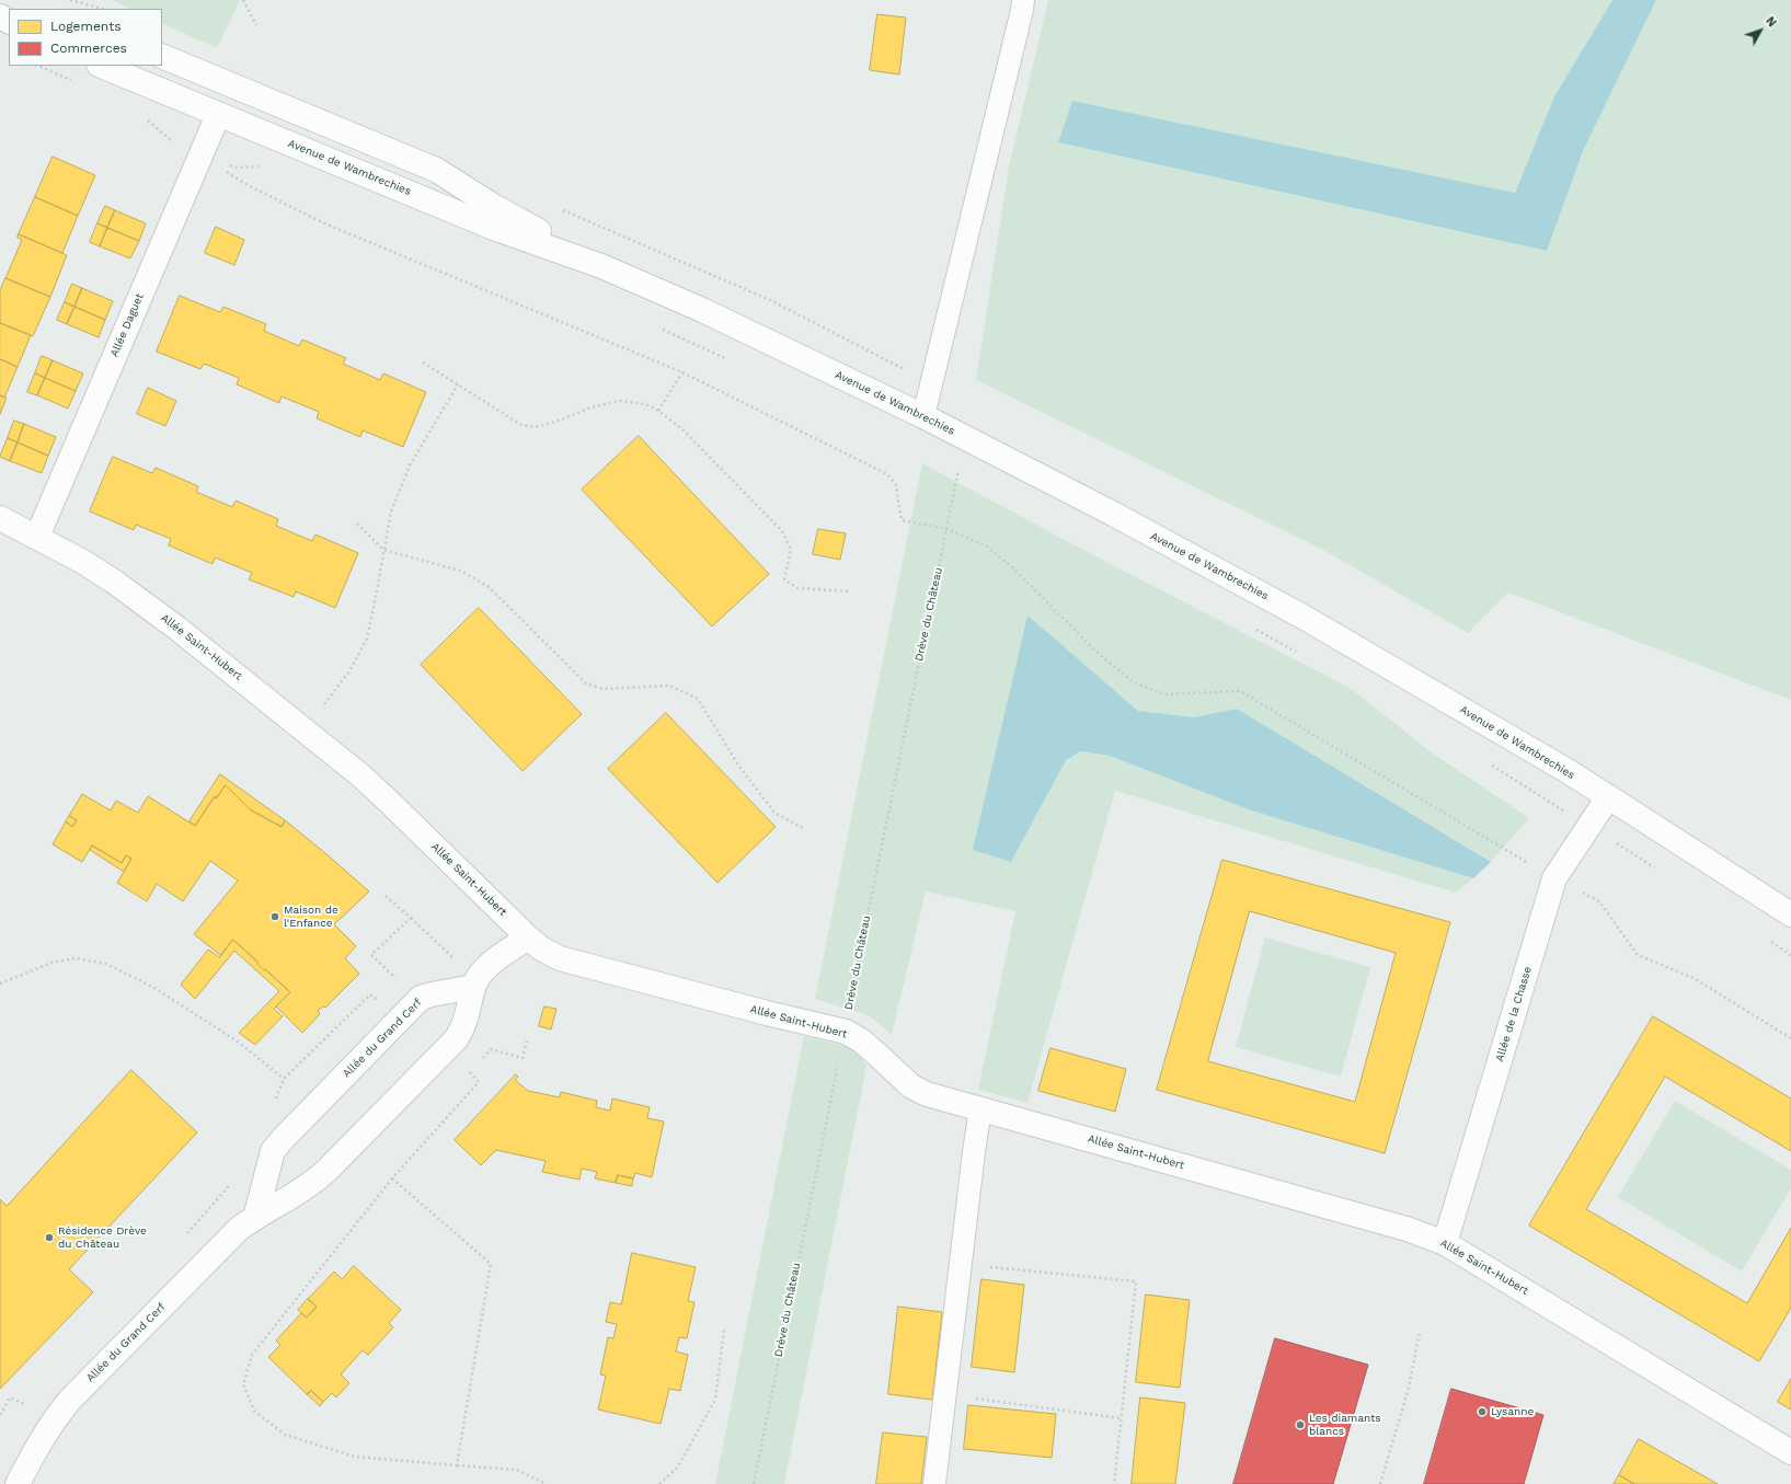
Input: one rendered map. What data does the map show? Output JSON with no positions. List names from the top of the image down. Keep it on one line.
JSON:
{"streets":{"street":["Avenue de Wambrechies","Allée Daguet","Allée Saint-Hubert","Allée de la Chasse","Allée du Grand Cerf"],"path":["Drève du Château"]},"crossings":[["Avenue de Wambrechies","Allée Daguet"],["Avenue de Wambrechies","Allée de la Chasse"],["Allée Daguet","Allée Saint-Hubert"],["Drève du Château","Allée Saint-Hubert"],["Allée Saint-Hubert","Allée de la Chasse"]],"places":["Maison de l'Enfance","Résidence Drève du Château","Lysanne","Les diamants blancs"],"legend":["Logements","Commerces"],"north":"top right"}
